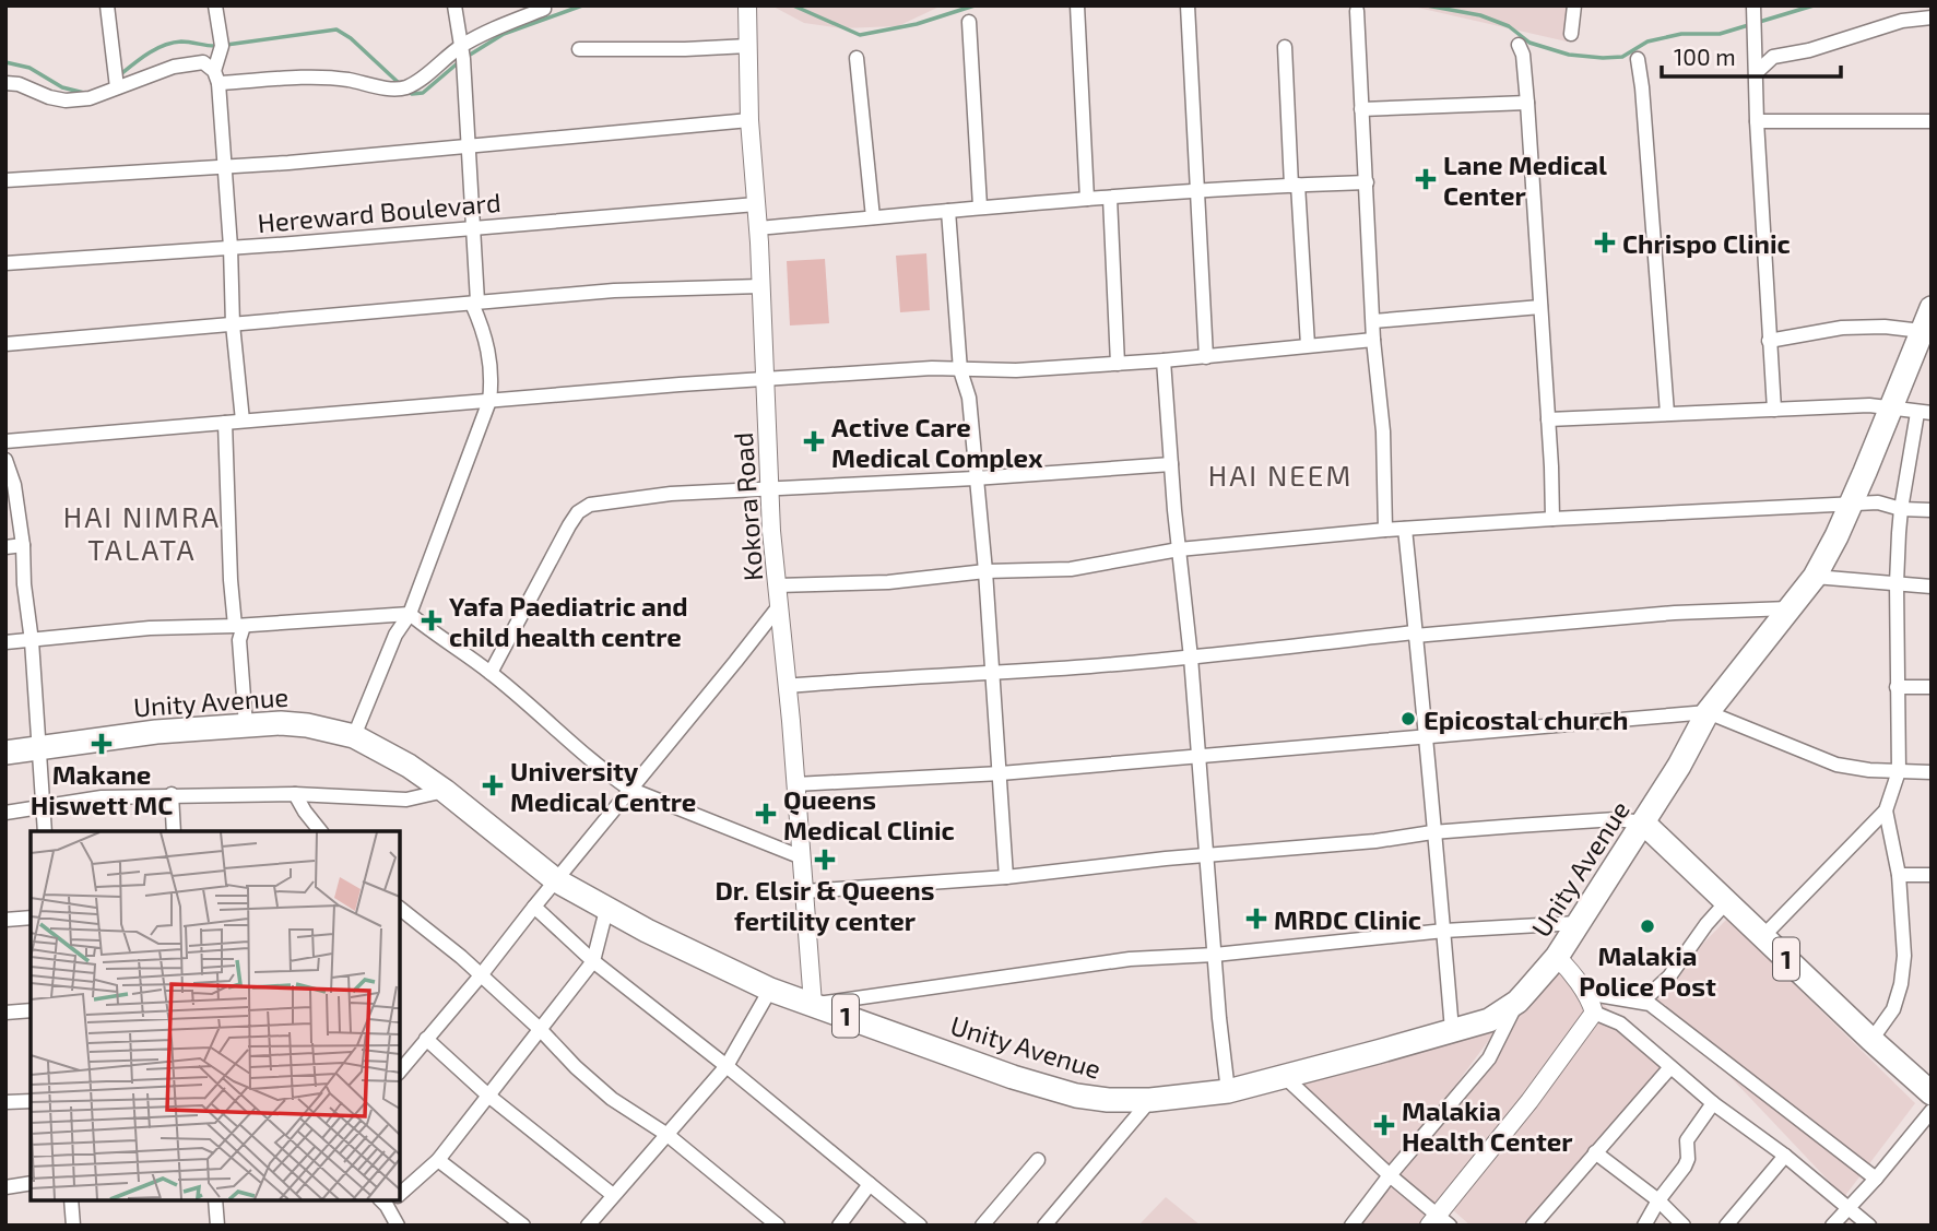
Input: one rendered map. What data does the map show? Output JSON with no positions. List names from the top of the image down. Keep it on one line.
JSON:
{"streets":{"main road":["Unity Avenue","1"],"street":["Hereward Boulevard","Kokora Road"]},"crossings":[["Hereward Boulevard","Kokora Road"],["Kokora Road","Unity Avenue"],["Unity Avenue","1"]],"districts":["HAI NEEM","HAI NIMRA TALATA"],"places":{"health":["Lane Medical Center","Chrispo Clinic","Active Care Medical Complex","Yafa Paediatric and child health centre","Makane Hiswett MC","University Medical Centre","Queens Medical Clinic","Dr. Elsir & Queens fertility center","MRDC Clinic","Malakia Health Center"],"other":["Epicostal church","Malakia Police Post"]},"scale_bar":"100 m"}
